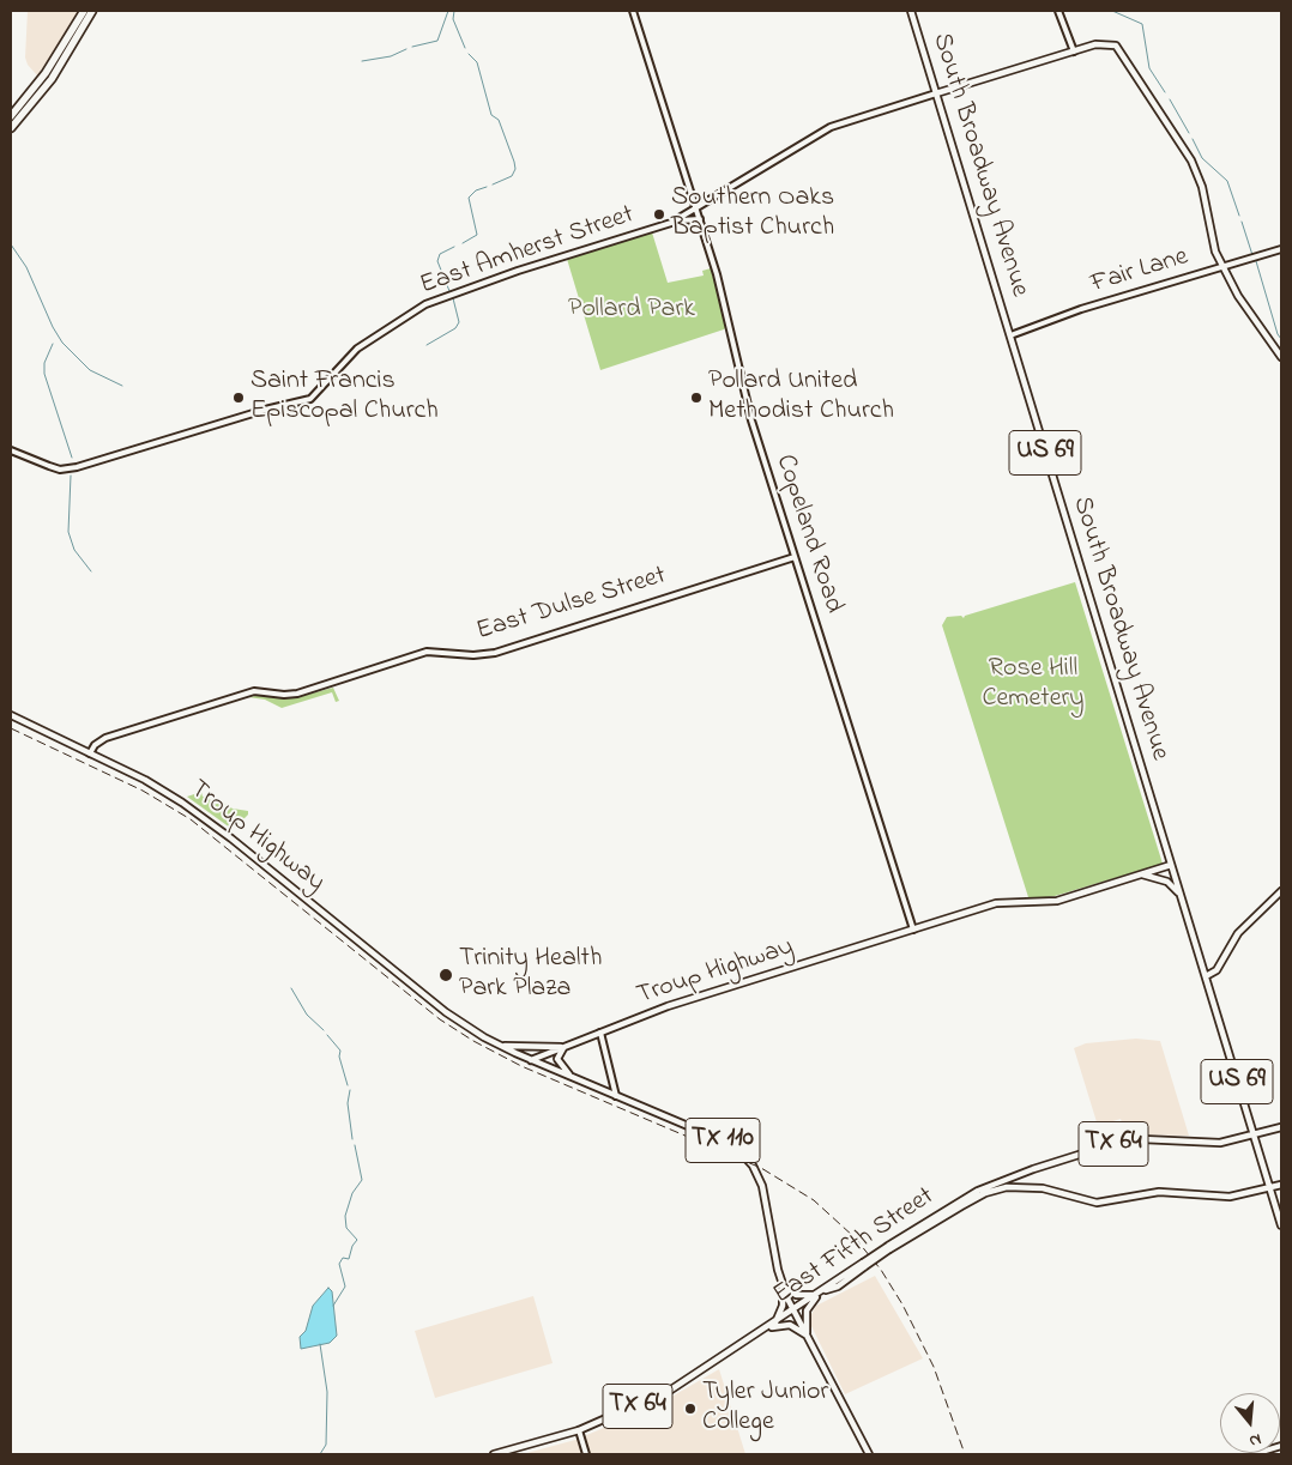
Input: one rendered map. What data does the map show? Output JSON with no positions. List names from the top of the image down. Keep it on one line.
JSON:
{"streets":{"main road":["South Broadway Avenue","US 69","Troup Highway","TX 110","TX 64","East Fifth Street"],"street":["East Amherst Street","Fair Lane","Copeland Road","East Dulse Street"]},"crossings":[["South Broadway Avenue","East Amherst Street"],["South Broadway Avenue","Fair Lane"],["South Broadway Avenue","US 69"],["South Broadway Avenue","Troup Highway"],["South Broadway Avenue","East Fifth Street"],["East Amherst Street","Copeland Road"],["US 69","East Fifth Street"],["Copeland Road","East Dulse Street"],["Copeland Road","Troup Highway"],["East Dulse Street","Troup Highway"],["Troup Highway","TX 110"],["TX 110","East Fifth Street"],["TX 64","East Fifth Street"]],"parks":["Pollard Park","Rose Hill Cemetery"],"places":["Southern Oaks Baptist Church","Saint Francis Episcopal Church","Pollard United Methodist Church","Trinity Health Park Plaza","Tyler Junior College"],"north":"bottom"}
